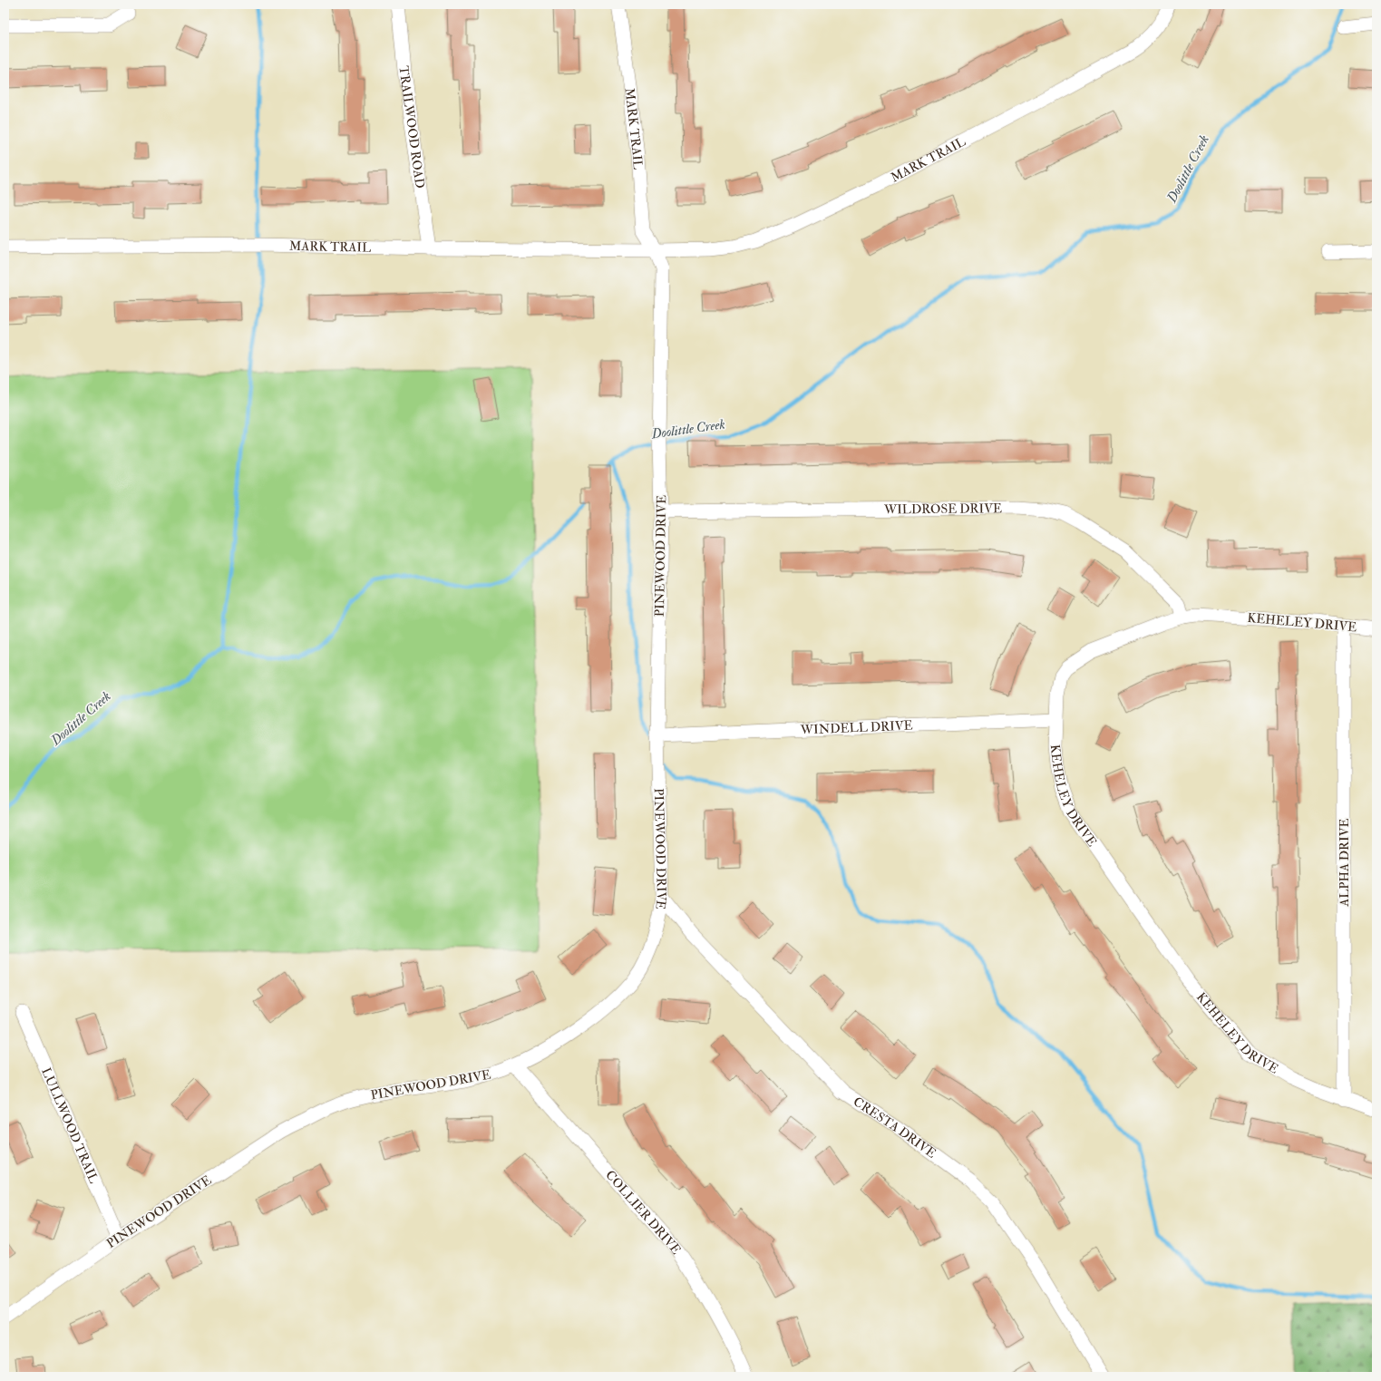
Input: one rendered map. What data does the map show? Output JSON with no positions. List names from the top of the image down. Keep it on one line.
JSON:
{"streets":{"street":["TRAILWOOD ROAD","MARK TRAIL","WILDROSE DRIVE","PINEWOOD DRIVE","KEHELEY DRIVE","WINDELL DRIVE","ALPHA DRIVE","LULLWOOD TRAIL","CRESTA DRIVE","COLLIER DRIVE"]},"crossings":[["TRAILWOOD ROAD","MARK TRAIL"],["MARK TRAIL","PINEWOOD DRIVE"],["WILDROSE DRIVE","PINEWOOD DRIVE"],["WILDROSE DRIVE","KEHELEY DRIVE"],["PINEWOOD DRIVE","WINDELL DRIVE"],["PINEWOOD DRIVE","LULLWOOD TRAIL"],["PINEWOOD DRIVE","CRESTA DRIVE"],["PINEWOOD DRIVE","COLLIER DRIVE"],["KEHELEY DRIVE","WINDELL DRIVE"],["KEHELEY DRIVE","ALPHA DRIVE"]],"water":["Doolittle Creek"]}
